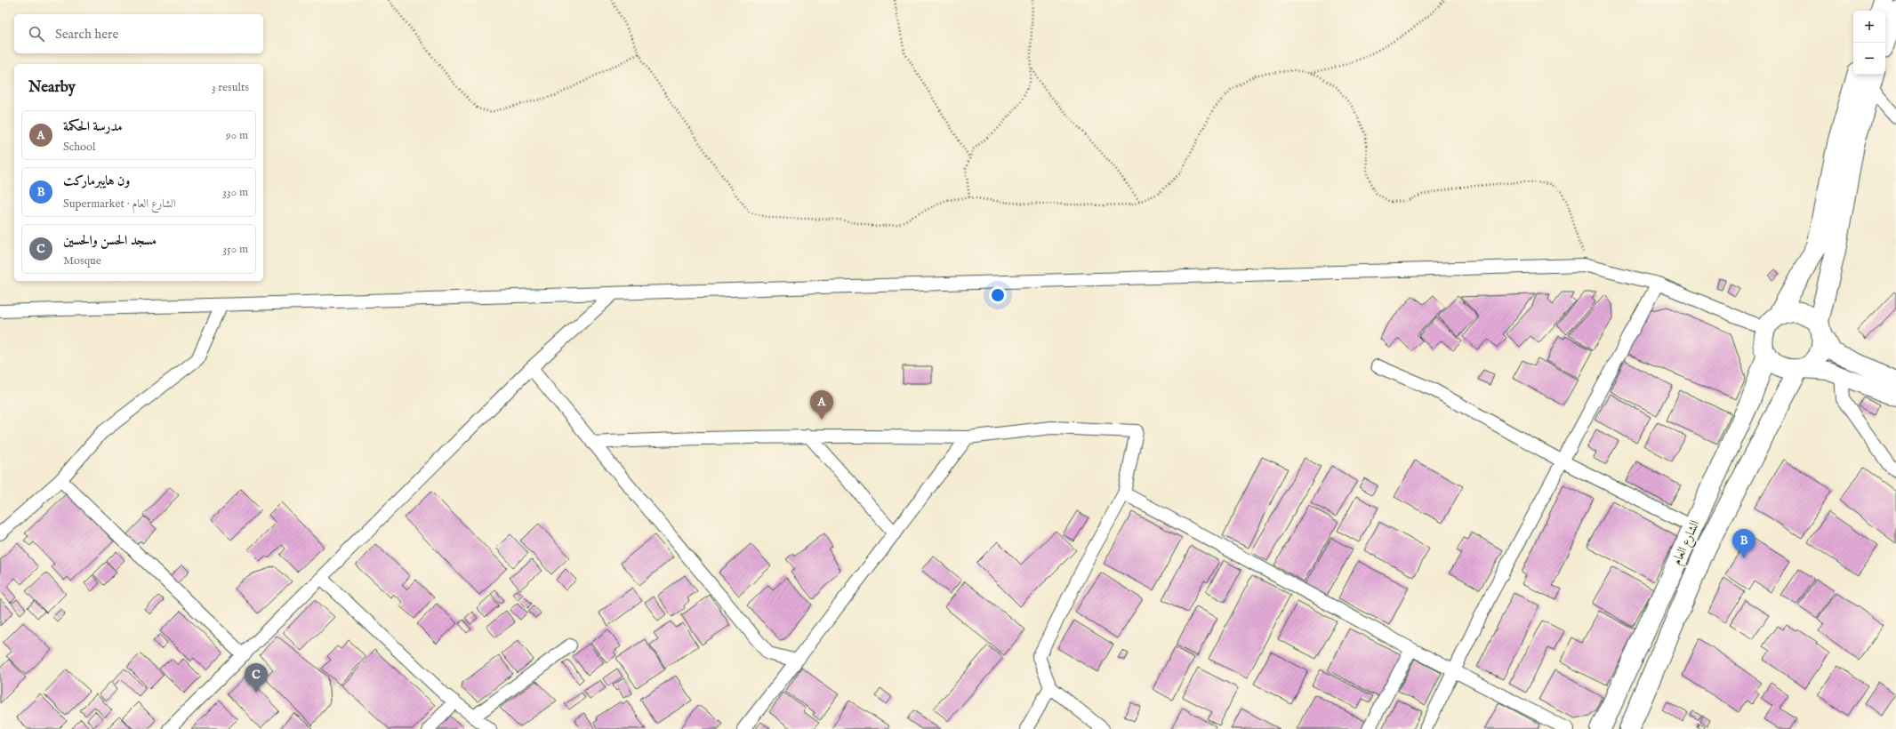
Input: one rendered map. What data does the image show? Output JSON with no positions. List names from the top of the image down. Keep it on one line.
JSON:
{"streets":{"main road":["الشارع العام"]},"page":{"map_buttons":["+","−"],"search":"Search here","heading":["Nearby","3 results"],"list":[{"mark":"A","name":"مدرسة الحكمة","note":"School","value":"90 m"},{"mark":"B","name":"ون هايبرماركت","note":"Supermarket · الشارع العام","value":"330 m"},{"mark":"C","name":"مسجد الحسن والحسين","note":"Mosque","value":"350 m"}],"pins":["A","B","C"]}}
